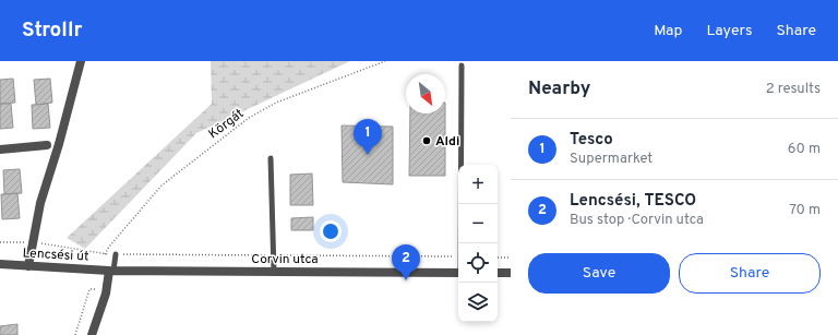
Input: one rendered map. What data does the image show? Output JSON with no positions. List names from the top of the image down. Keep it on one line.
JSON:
{"streets":{"street":["Lencsési út","Corvin utca"],"path":["Körgát"]},"crossings":[["Lencsési út","Corvin utca"]],"places":["Aldi"],"north":"bottom right","page":{"header":"Strollr","nav":["Map","Layers","Share"],"heading":["Nearby","2 results"],"list":[{"mark":"1","name":"Tesco","note":"Supermarket","value":"60 m"},{"mark":"2","name":"Lencsési, TESCO","note":"Bus stop · Corvin utca","value":"70 m"}],"pins":["1","2"],"map_buttons":["+","−"],"buttons":["Save","Share"]}}
